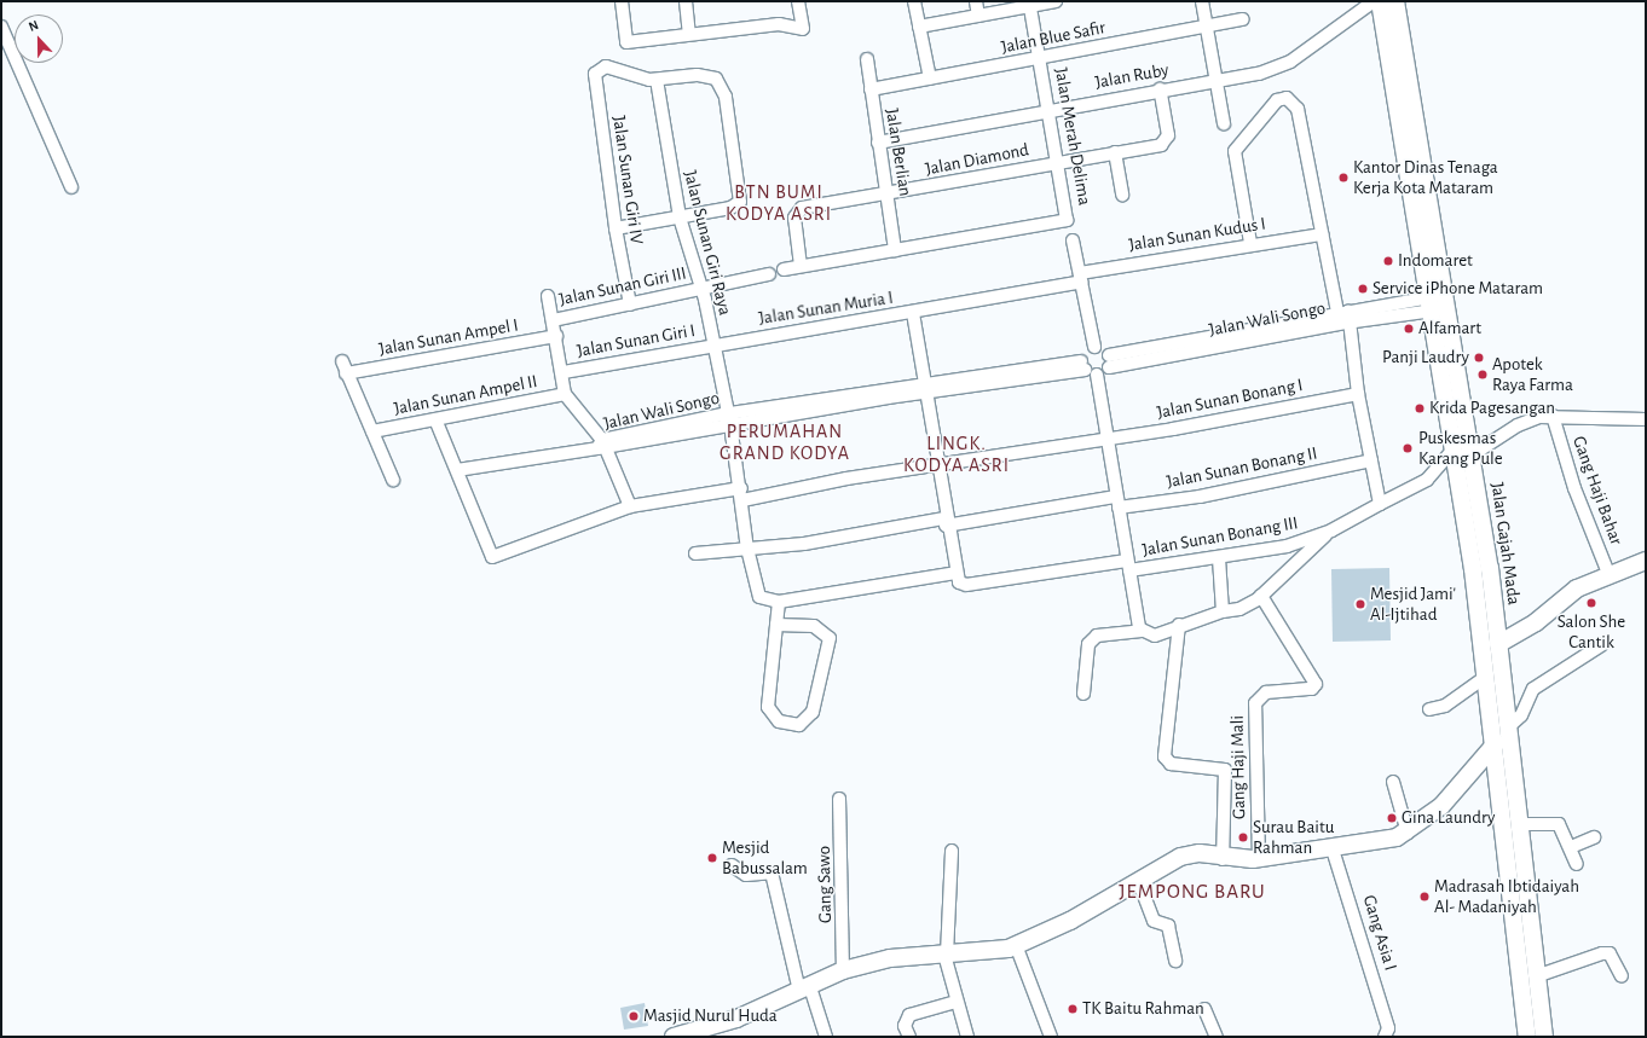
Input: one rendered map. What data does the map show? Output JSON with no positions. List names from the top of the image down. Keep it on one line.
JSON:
{"streets":{"main road":["Jalan Gajah Mada"],"street":["Jalan Blue Safir","Jalan Ruby","Jalan Merah Delima","Jalan Berlian","Jalan Diamond","Jalan Sunan Giri IV","Jalan Sunan Kudus I","Jalan Sunan Giri Raya","Jalan Sunan Giri III","Jalan Sunan Muria I","Jalan Wali Songo","Jalan Sunan Ampel I","Jalan Sunan Giri I","Jalan Sunan Ampel II","Jalan Sunan Bonang I","Jalan Sunan Bonang II","Gang Haji Bahar","Jalan Sunan Bonang III","Gang Haji Mali","Gang Sawo","Gang Asia I"]},"crossings":[["Jalan Blue Safir","Jalan Merah Delima"],["Jalan Blue Safir","Jalan Berlian"],["Jalan Ruby","Jalan Merah Delima"],["Jalan Ruby","Jalan Berlian"],["Jalan Ruby","Jalan Diamond"],["Jalan Merah Delima","Jalan Berlian"],["Jalan Merah Delima","Jalan Diamond"],["Jalan Berlian","Jalan Diamond"],["Jalan Sunan Giri IV","Jalan Sunan Giri Raya"],["Jalan Sunan Giri IV","Jalan Sunan Giri III"],["Jalan Sunan Kudus I","Jalan Sunan Muria I"],["Jalan Sunan Giri Raya","Jalan Sunan Giri III"],["Jalan Sunan Giri Raya","Jalan Sunan Muria I"],["Jalan Sunan Giri Raya","Jalan Wali Songo"],["Jalan Sunan Giri Raya","Jalan Sunan Giri I"],["Jalan Sunan Giri Raya","Jalan Sunan Bonang I"],["Jalan Sunan Giri Raya","Jalan Sunan Bonang II"],["Jalan Sunan Muria I","Jalan Sunan Giri I"],["Jalan Wali Songo","Jalan Sunan Bonang I"],["Jalan Wali Songo","Jalan Gajah Mada"],["Jalan Sunan Ampel I","Jalan Sunan Ampel II"],["Jalan Sunan Bonang III","Jalan Gajah Mada"]],"districts":["BTN BUMI KODYA ASRI","PERUMAHAN GRAND KODYA","LINGK. KODYA ASRI","JEMPONG BARU"],"places":["Kantor Dinas Tenaga Kerja Kota Mataram","Indomaret","Service iPhone Mataram","Alfamart","Panji Laudry","Apotek Raya Farma","Krida Pagesangan","Puskesmas Karang Pule","Salon She Cantik","Mesjid Jami' Al-Ijtihad","Gina Laundry","Surau Baitu Rahman","Mesjid Babussalam","Madrasah Ibtidaiyah Al- Madaniyah","TK Baitu Rahman","Masjid Nurul Huda"],"north":"top"}
